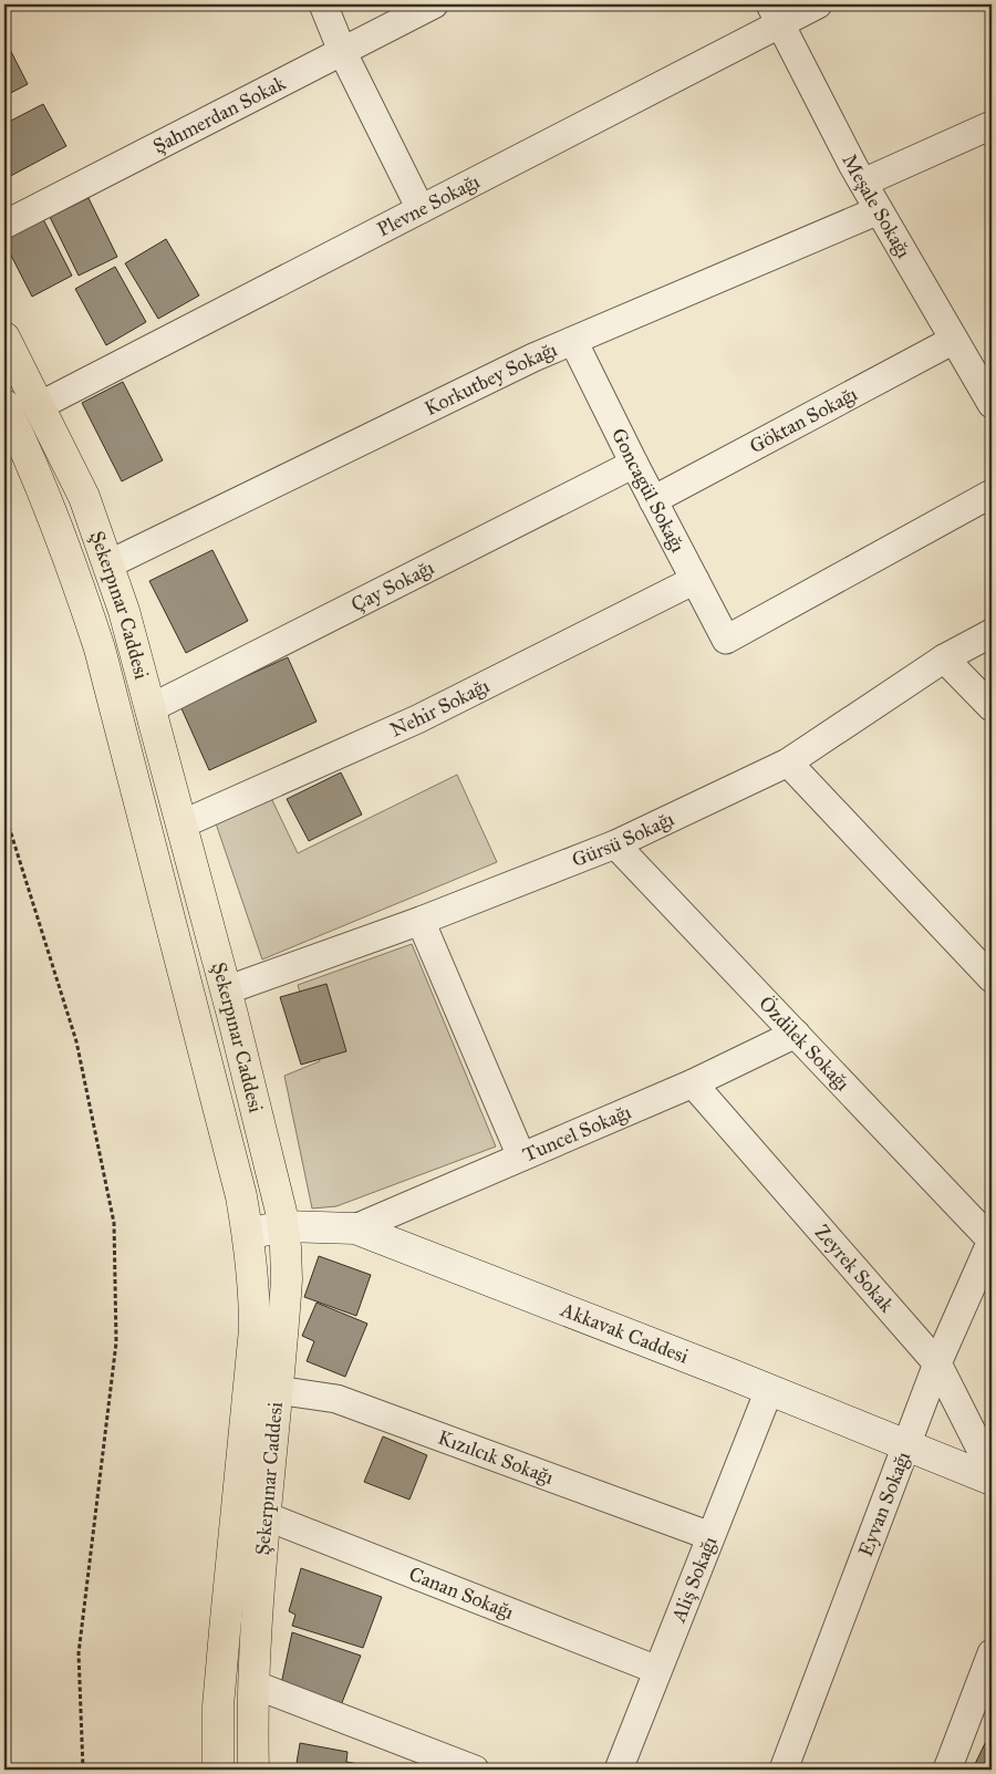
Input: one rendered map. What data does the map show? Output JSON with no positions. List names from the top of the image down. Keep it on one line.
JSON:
{"streets":{"main road":["Şekerpınar Caddesi"],"street":["Şahmerdan Sokak","Plevne Sokağı","Meşale Sokağı","Korkutbey Sokağı","Göktan Sokağı","Goncagül Sokağı","Çay Sokağı","Nehir Sokağı","Gürsü Sokağı","Özdilek Sokağı","Tuncel Sokağı","Zeyrek Sokak","Akkavak Caddesi","Kızılcık Sokağı","Eyvan Sokağı","Aliş Sokağı","Canan Sokağı"]},"crossings":[["Plevne Sokağı","Meşale Sokağı"],["Plevne Sokağı","Şekerpınar Caddesi"],["Meşale Sokağı","Korkutbey Sokağı"],["Meşale Sokağı","Göktan Sokağı"],["Korkutbey Sokağı","Goncagül Sokağı"],["Korkutbey Sokağı","Şekerpınar Caddesi"],["Göktan Sokağı","Goncagül Sokağı"],["Goncagül Sokağı","Çay Sokağı"],["Goncagül Sokağı","Nehir Sokağı"],["Çay Sokağı","Şekerpınar Caddesi"],["Şekerpınar Caddesi","Nehir Sokağı"],["Şekerpınar Caddesi","Gürsü Sokağı"],["Şekerpınar Caddesi","Akkavak Caddesi"],["Şekerpınar Caddesi","Kızılcık Sokağı"],["Şekerpınar Caddesi","Canan Sokağı"],["Gürsü Sokağı","Özdilek Sokağı"],["Özdilek Sokağı","Tuncel Sokağı"],["Özdilek Sokağı","Eyvan Sokağı"],["Tuncel Sokağı","Zeyrek Sokak"],["Tuncel Sokağı","Akkavak Caddesi"],["Zeyrek Sokak","Eyvan Sokağı"],["Akkavak Caddesi","Eyvan Sokağı"],["Akkavak Caddesi","Aliş Sokağı"],["Kızılcık Sokağı","Aliş Sokağı"],["Aliş Sokağı","Canan Sokağı"]]}
